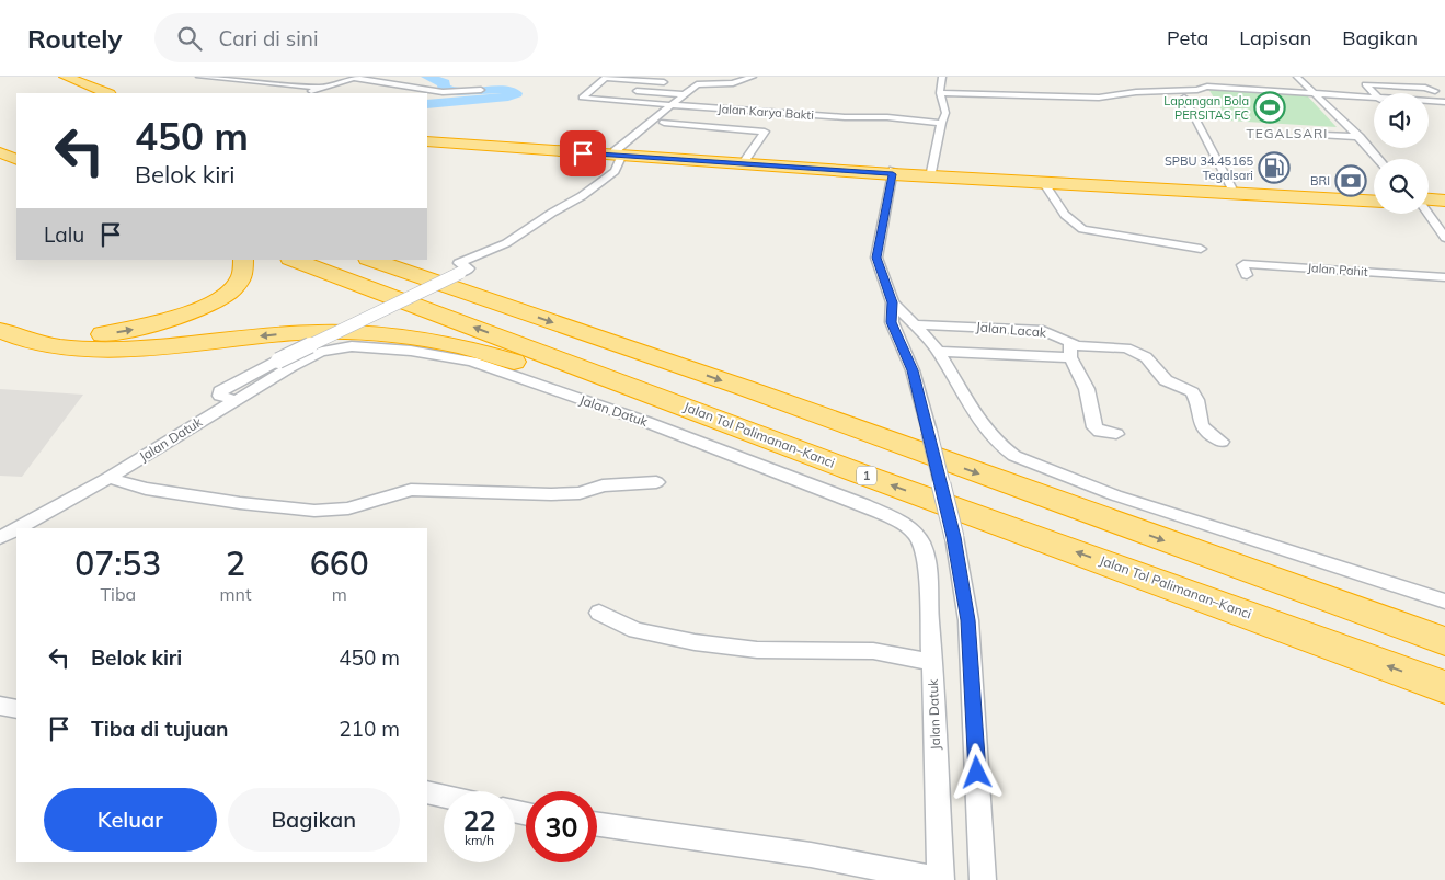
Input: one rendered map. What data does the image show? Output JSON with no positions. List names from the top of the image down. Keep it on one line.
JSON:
{"streets":{"highway":["Jalan Tol Palimanan–Kanci","1"],"street":["Jalan Karya Bakti","Jalan Pahit","Jalan Lacak","Jalan Datuk"]},"districts":["TEGALSARI"],"places":{"sports":["Lapangan Bola PERSITAS FC"],"fuel station":["SPBU 34.45165 Tegalsari"],"bank":["BRI"]},"page":{"header":"Routely","search":"Cari di sini","nav":["Peta","Lapisan","Bagikan"],"turn":["450 m","Belok kiri"],"then":"Lalu","eta":["07:53","Tiba","2","mnt","660","m"],"list":[{"name":"Belok kiri","value":"450 m"},{"name":"Tiba di tujuan","value":"210 m"}],"buttons":["Keluar","Bagikan"],"speed":"22 km/h","limit":"30"}}
